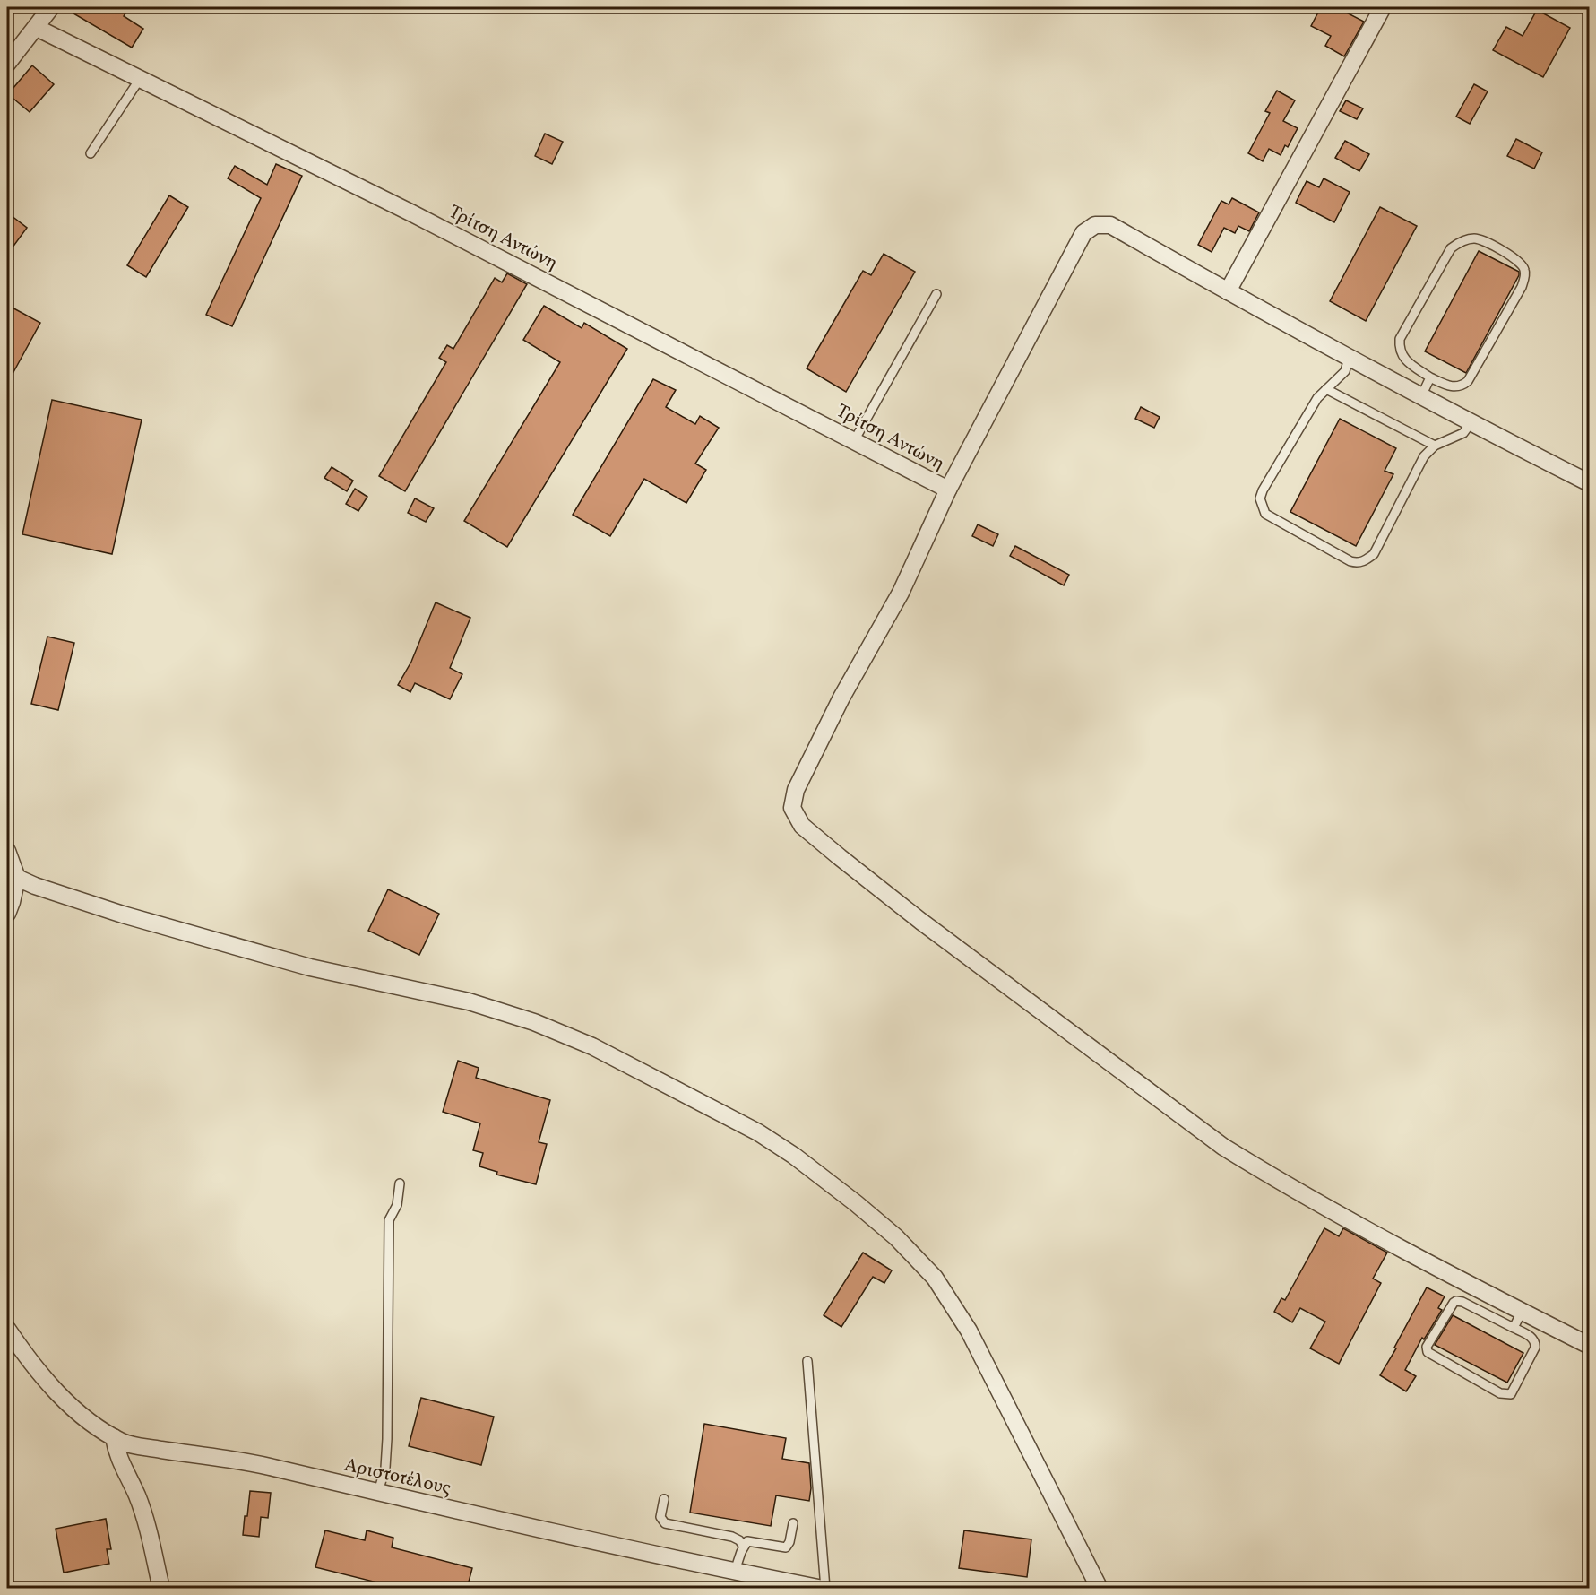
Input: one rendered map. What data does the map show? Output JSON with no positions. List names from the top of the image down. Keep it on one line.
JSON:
{"streets":{"street":["Τρίτση Αντώνη","Αριστοτέλους"]}}
